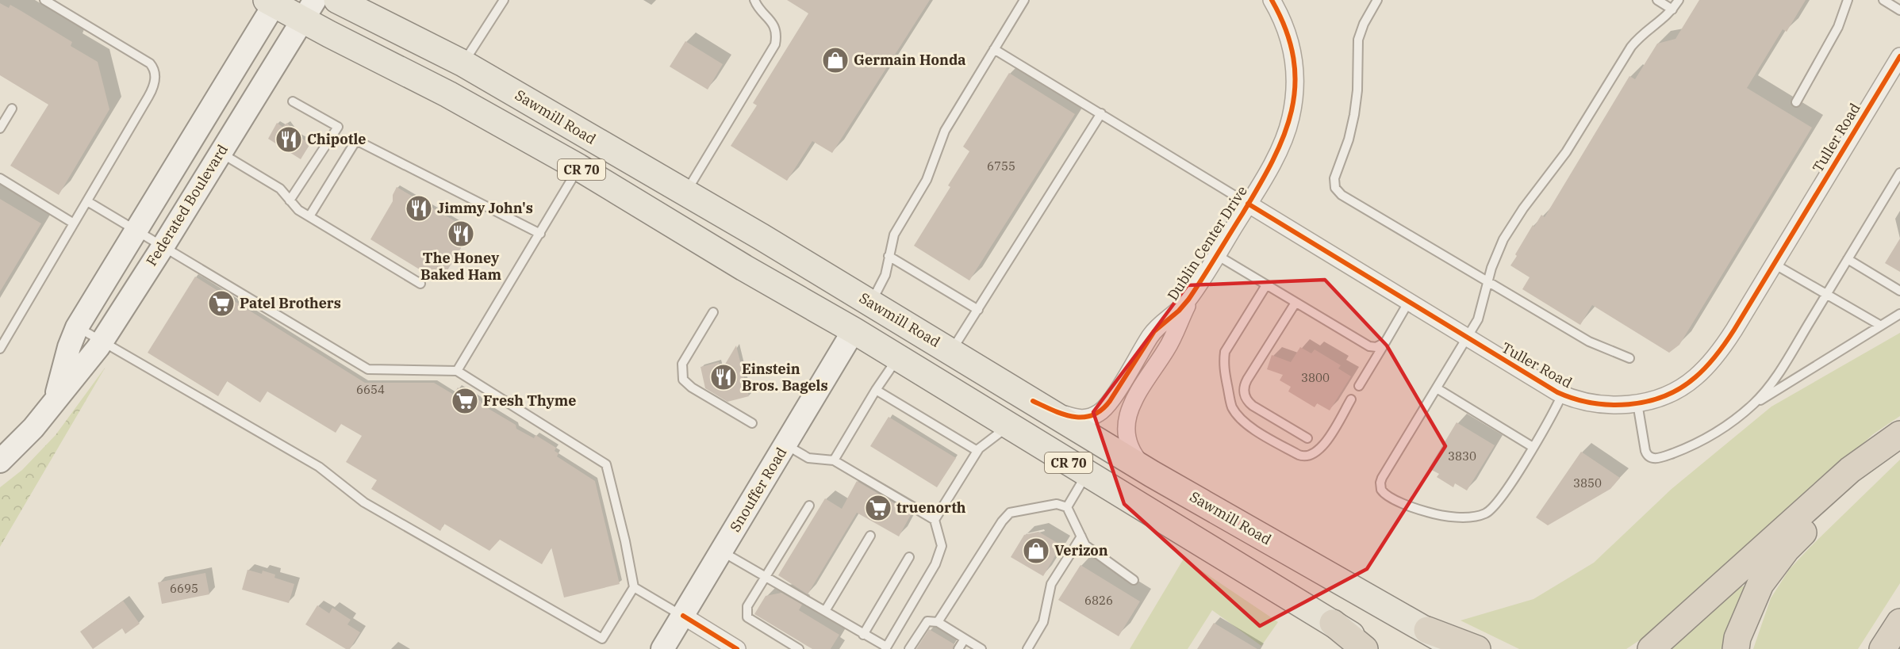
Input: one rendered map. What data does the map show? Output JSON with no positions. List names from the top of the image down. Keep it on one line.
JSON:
{"streets":{"main road":["Sawmill Road","CR 70","Federated Boulevard","Snouffer Road"],"street":["Tuller Road","Dublin Center Drive"]},"crossings":[["Sawmill Road","Dublin Center Drive"],["Tuller Road","Dublin Center Drive"],["CR 70","Federated Boulevard"],["CR 70","Snouffer Road"]],"places":{"shop":["Germain Honda","Verizon"],"restaurant":["Chipotle","Jimmy John's","The Honey Baked Ham","Einstein Bros. Bagels"],"supermarket":["Patel Brothers","Fresh Thyme","truenorth"]},"house_numbers":["6755","3800","6654","3830","3850","6695","6826"]}
